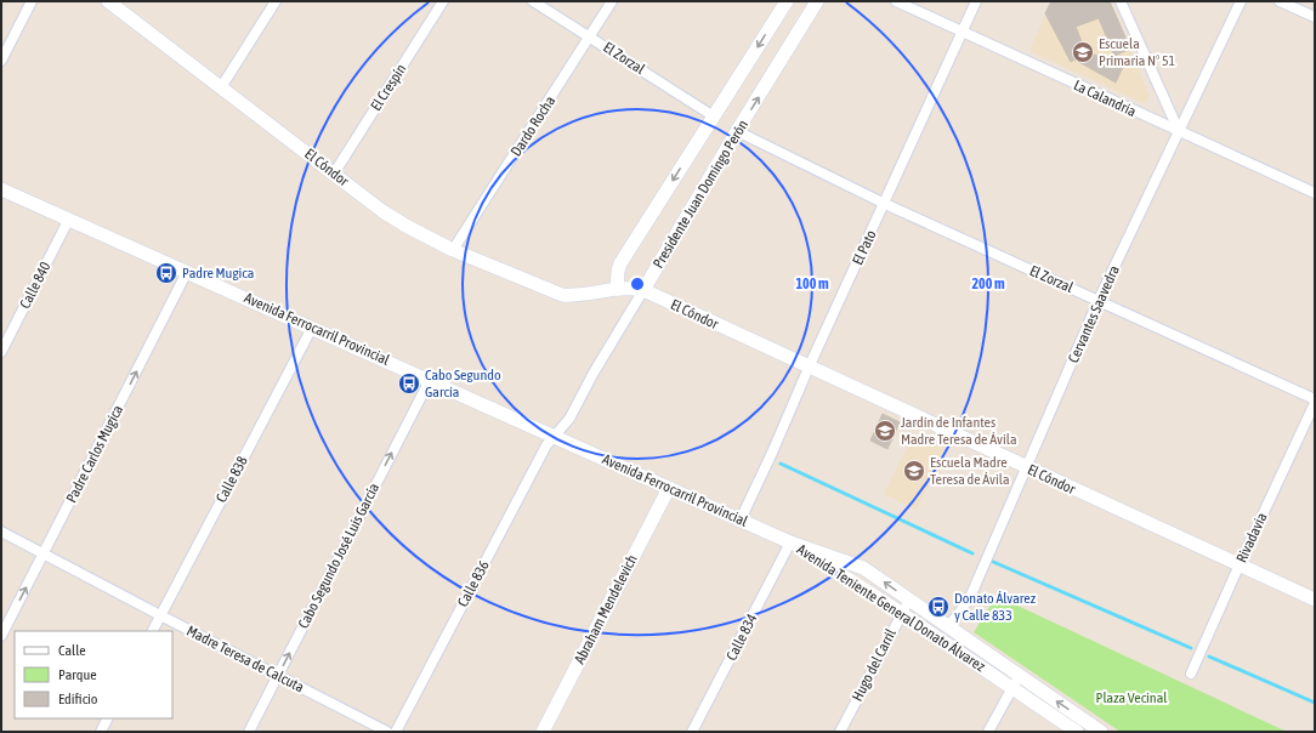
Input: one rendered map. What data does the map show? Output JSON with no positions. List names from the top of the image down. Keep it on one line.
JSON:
{"streets":{"main road":["El Cóndor","Presidente Juan Domingo Perón","Avenida Ferrocarril Provincial","Avenida Teniente General Donato Álvarez","Abraham Mendelevich"],"street":["El Zorzal","El Crespín","La Calandria","Dardo Rocha","El Pato","Calle 840","Cervantes Saavedra","Padre Carlos Mugica","Calle 838","Rivadavia","Cabo Segundo José Luis García","Calle 836","Calle 834","Madre Teresa de Calcuta","Hugo del Carril"]},"crossings":[["El Zorzal","Dardo Rocha"],["El Zorzal","Presidente Juan Domingo Perón"],["El Zorzal","El Pato"],["El Zorzal","Cervantes Saavedra"],["El Zorzal","Rivadavia"],["El Crespín","El Cóndor"],["La Calandria","El Pato"],["La Calandria","Cervantes Saavedra"],["Dardo Rocha","El Cóndor"],["El Cóndor","Presidente Juan Domingo Perón"],["El Cóndor","El Pato"],["El Cóndor","Cervantes Saavedra"],["El Cóndor","Rivadavia"],["Presidente Juan Domingo Perón","Avenida Ferrocarril Provincial"],["Presidente Juan Domingo Perón","Calle 836"],["El Pato","Avenida Ferrocarril Provincial"],["Calle 840","Avenida Ferrocarril Provincial"],["Cervantes Saavedra","Avenida Teniente General Donato Álvarez"],["Avenida Ferrocarril Provincial","Padre Carlos Mugica"],["Avenida Ferrocarril Provincial","Calle 838"],["Avenida Ferrocarril Provincial","Cabo Segundo José Luis García"],["Avenida Ferrocarril Provincial","Calle 836"],["Avenida Ferrocarril Provincial","Avenida Teniente General Donato Álvarez"],["Avenida Ferrocarril Provincial","Abraham Mendelevich"],["Avenida Ferrocarril Provincial","Calle 834"],["Padre Carlos Mugica","Madre Teresa de Calcuta"],["Calle 838","Madre Teresa de Calcuta"],["Cabo Segundo José Luis García","Madre Teresa de Calcuta"],["Avenida Teniente General Donato Álvarez","Calle 834"],["Avenida Teniente General Donato Álvarez","Hugo del Carril"]],"one_way":["Padre Carlos Mugica","Cabo Segundo José Luis García"],"parks":["Plaza Vecinal"],"places":{"school or university":["Escuela Primaria Nº 51","Jardín de Infantes Madre Teresa de Ávila","Escuela Madre Teresa de Ávila"],"bus stop":["Padre Mugica","Cabo Segundo García","Donato Álvarez y Calle 833"]},"legend":["Calle","Parque","Edificio"],"rings":["100 m","200 m"]}
